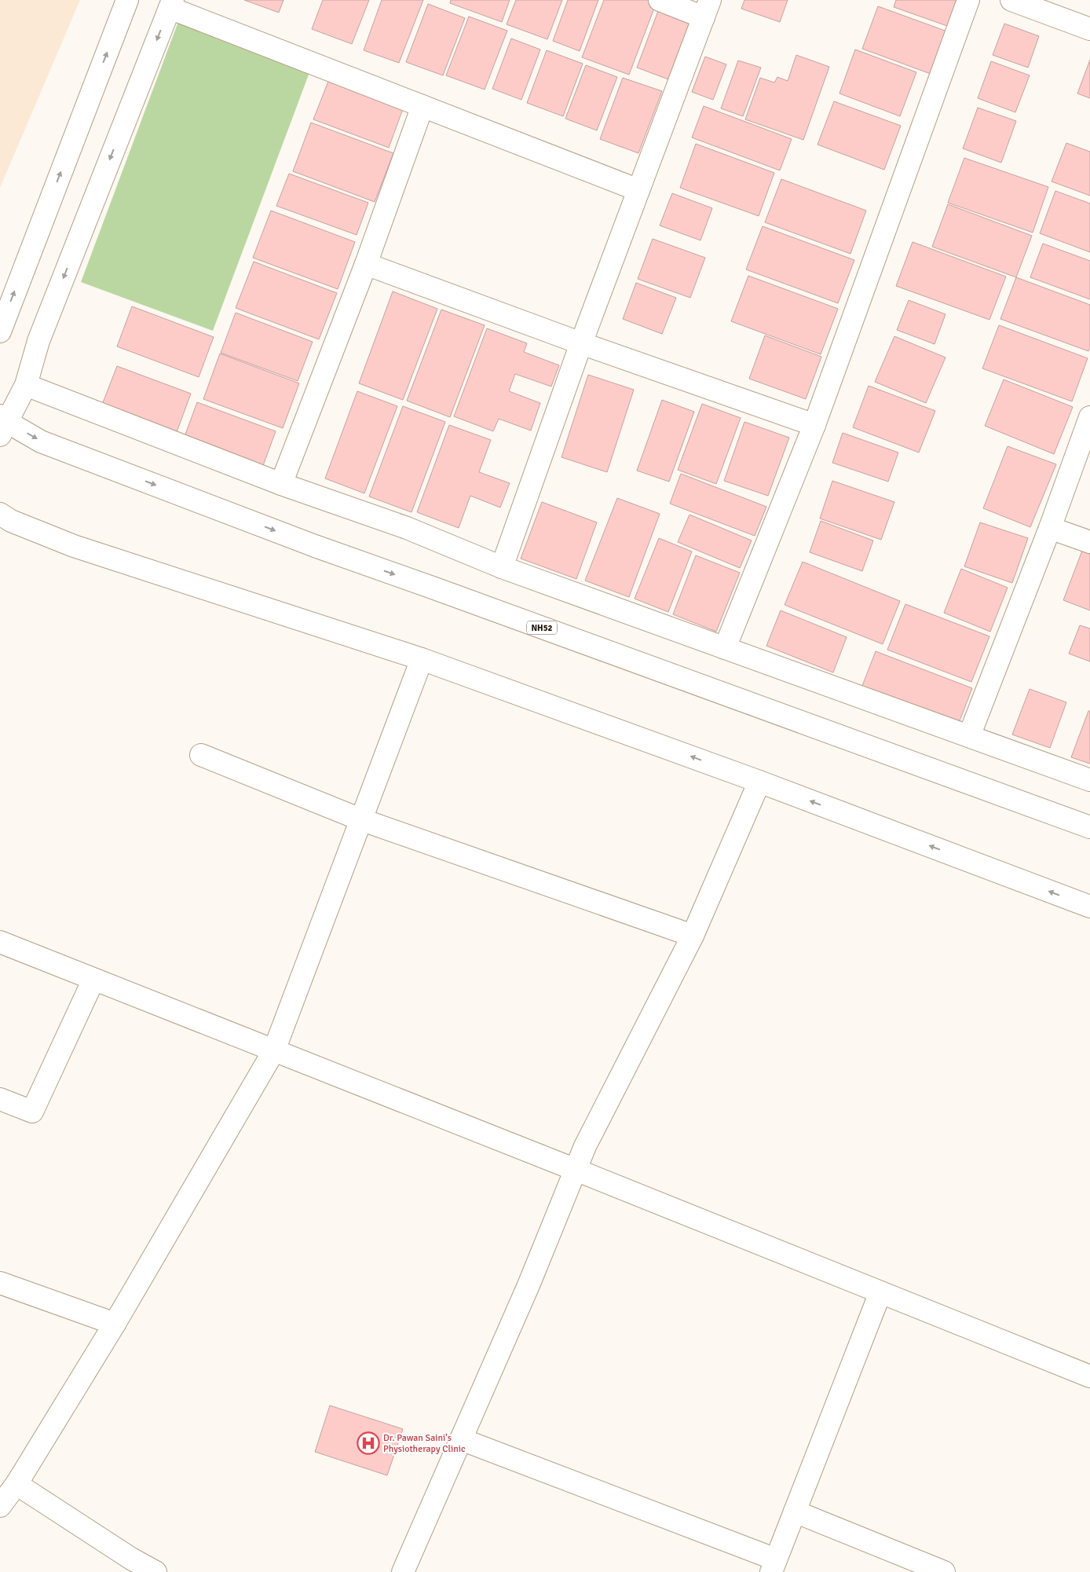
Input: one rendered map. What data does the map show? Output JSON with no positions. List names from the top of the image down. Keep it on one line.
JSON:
{"streets":{"main road":["NH52"]},"places":{"hospital":["Dr. Pawan Saini's Physiotherapy Clinic"]}}
